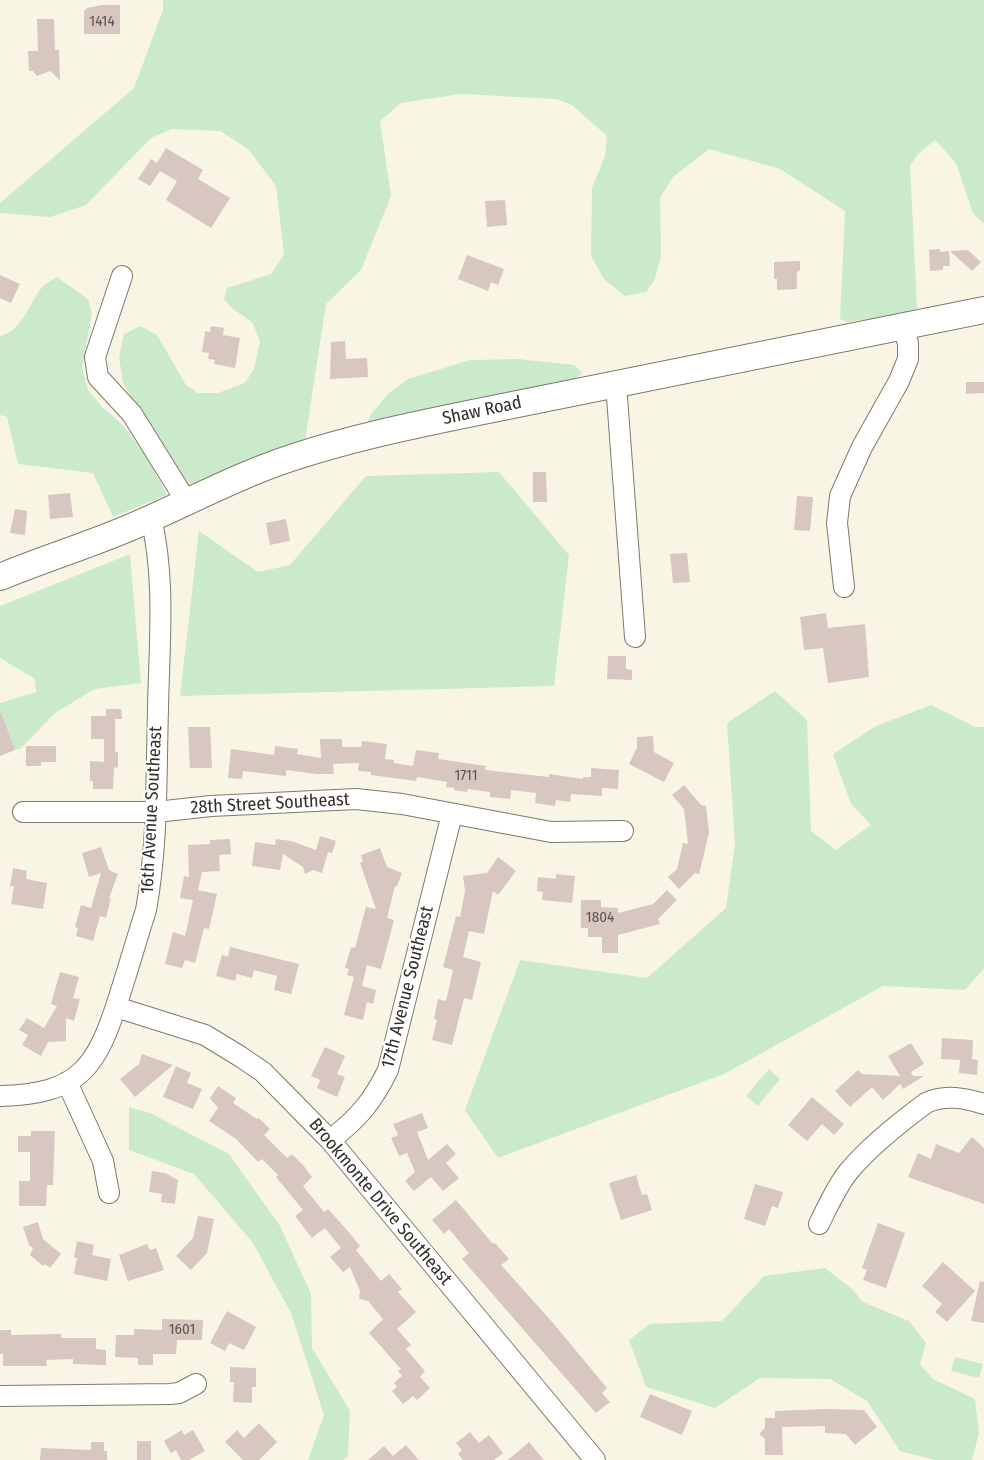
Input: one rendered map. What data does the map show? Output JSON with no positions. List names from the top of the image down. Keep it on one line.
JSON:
{"streets":{"main road":["Shaw Road"],"street":["28th Street Southeast","16th Avenue Southeast","17th Avenue Southeast","Brookmonte Drive Southeast"]},"crossings":[["Shaw Road","16th Avenue Southeast"],["28th Street Southeast","16th Avenue Southeast"],["28th Street Southeast","17th Avenue Southeast"],["16th Avenue Southeast","Brookmonte Drive Southeast"],["17th Avenue Southeast","Brookmonte Drive Southeast"]],"house_numbers":["1414","1711","1804","1601"]}
